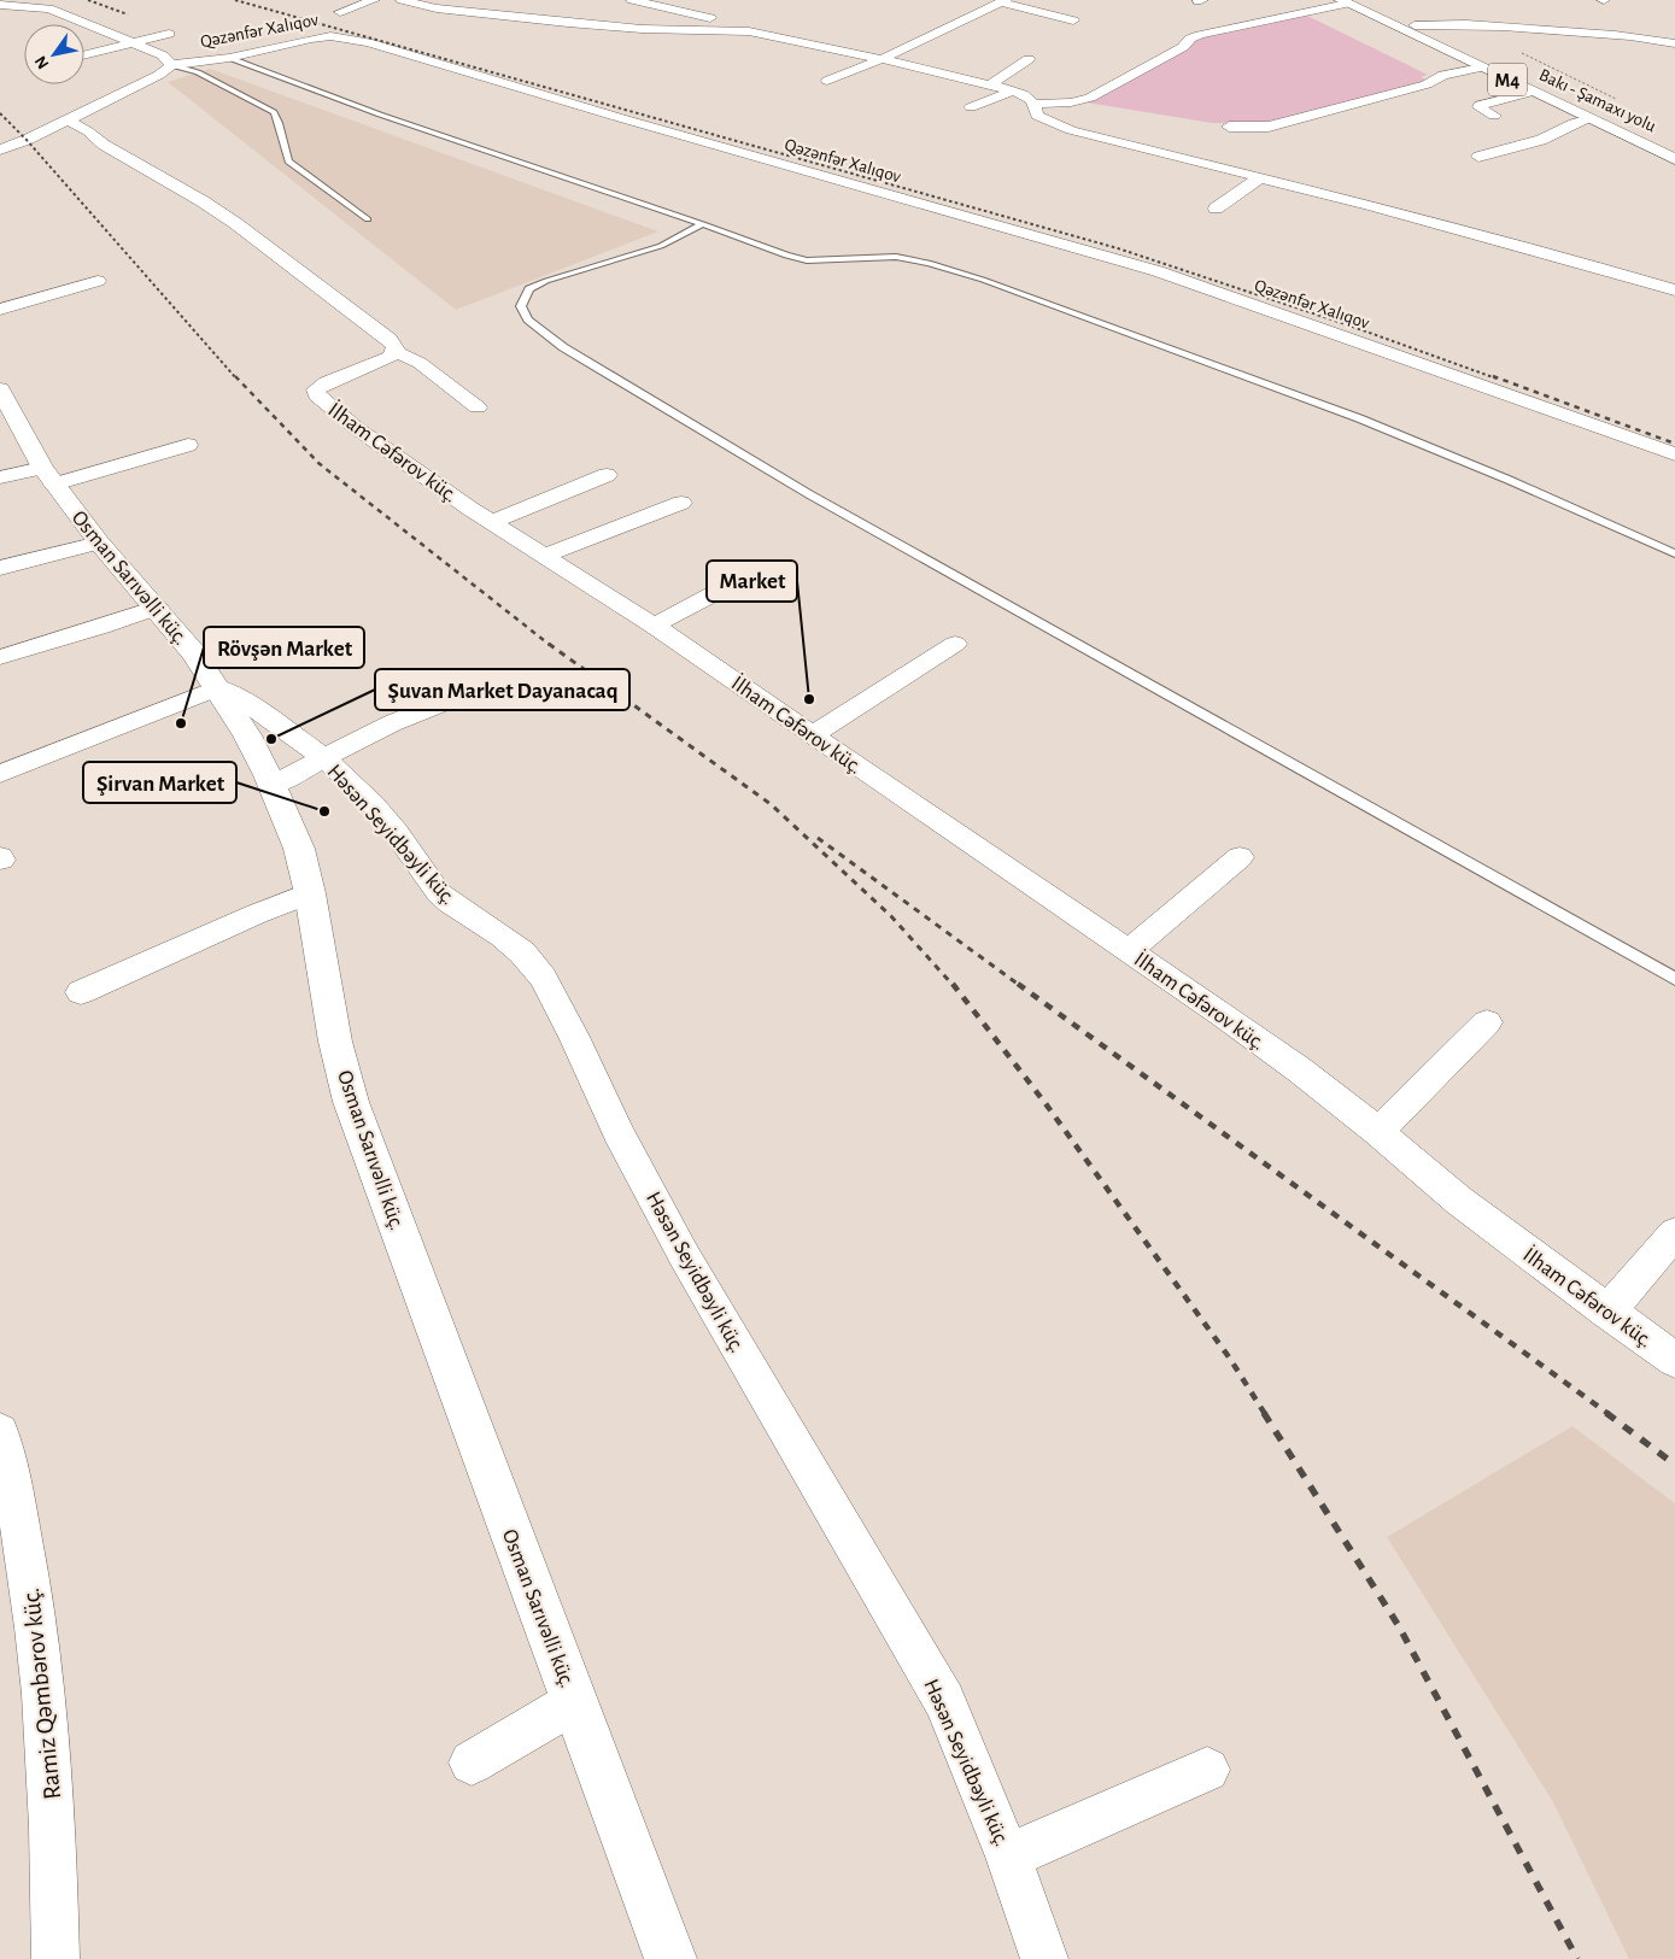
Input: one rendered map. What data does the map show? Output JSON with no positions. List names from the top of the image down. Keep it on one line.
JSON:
{"streets":{"main road":["M4","Bakı - Şamaxı yolu","Osman Sarıvəlli küç."],"street":["Qəzənfər Xalıqov","İlham Cəfərov küç.","Həsən Seyidbəyli küç.","Ramiz Qəmbərov küç."]},"crossings":[["Osman Sarıvəlli küç.","Həsən Seyidbəyli küç."]],"places":["Market","Rövşən Market","Şuvan Market Dayanacaq","Şirvan Market"],"north":"bottom left"}
